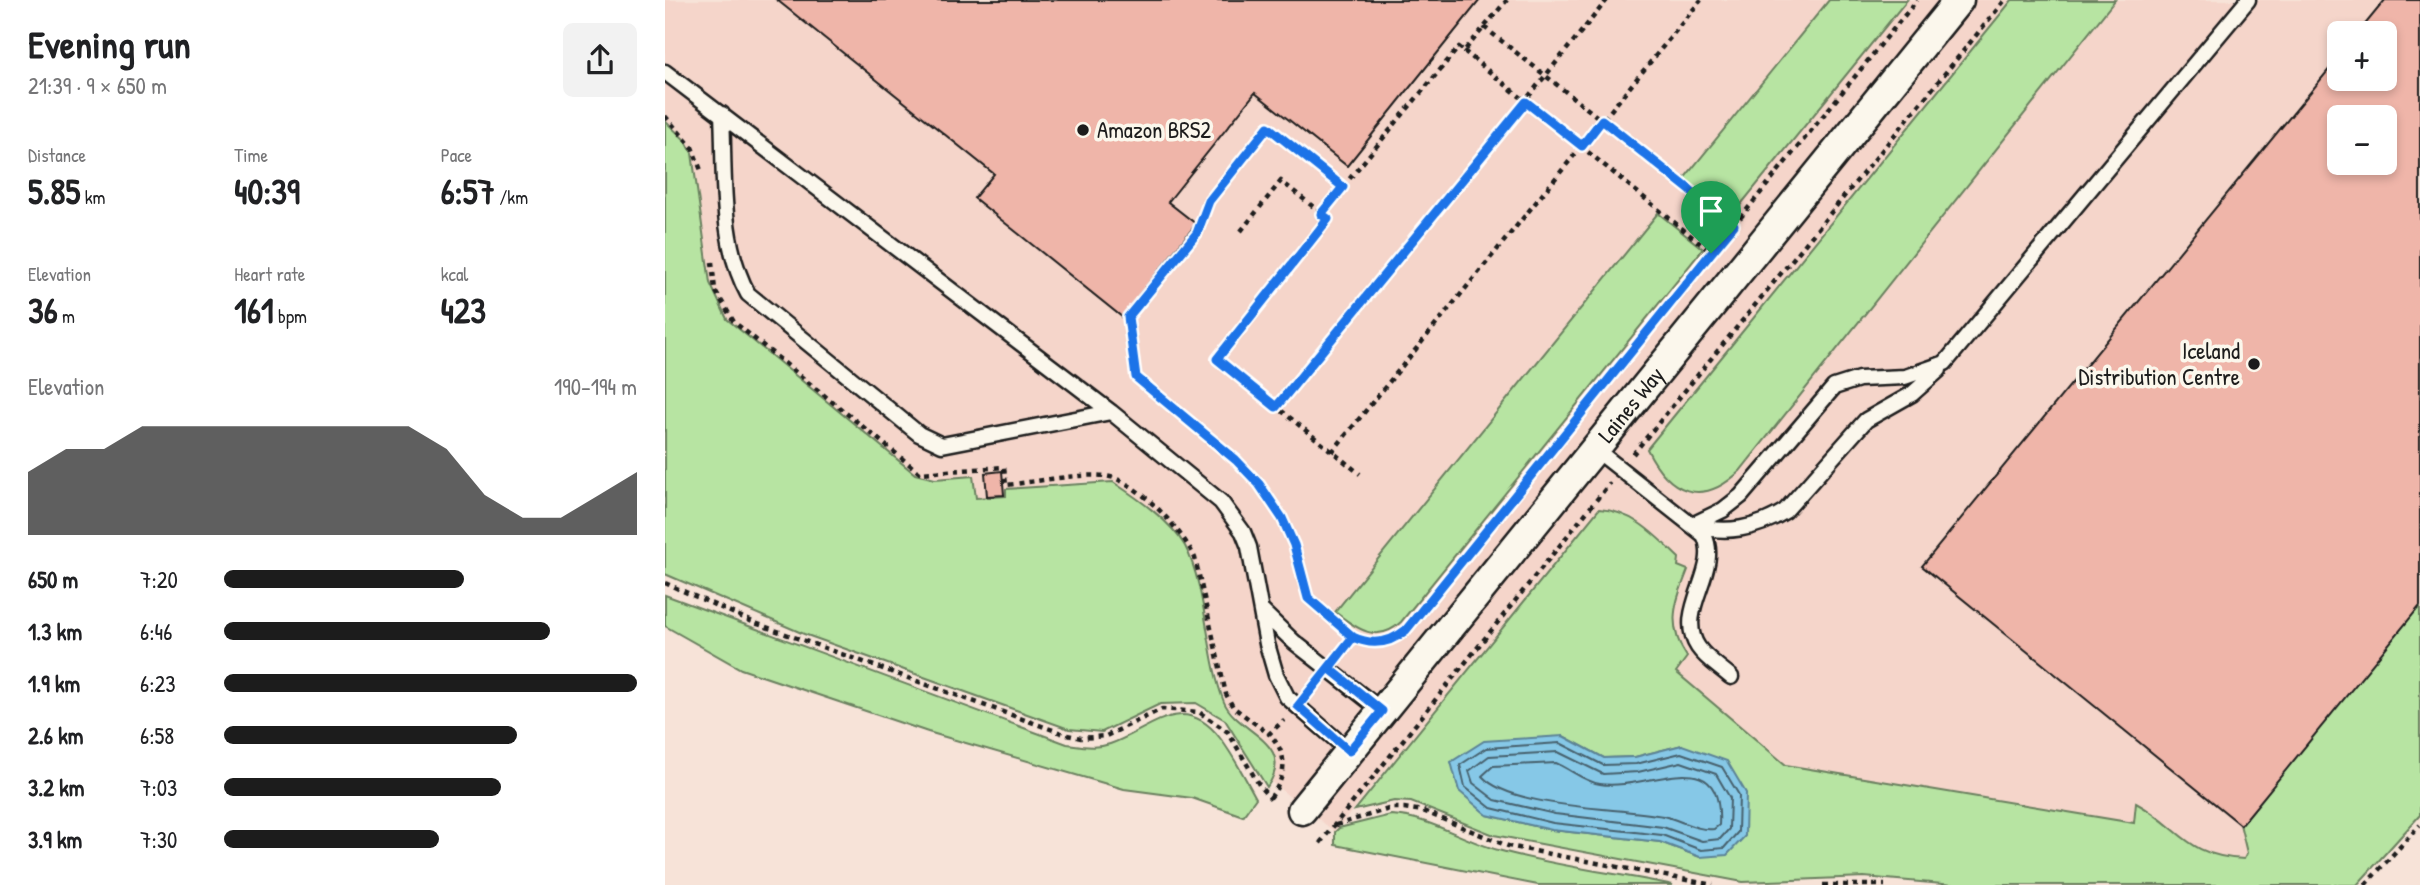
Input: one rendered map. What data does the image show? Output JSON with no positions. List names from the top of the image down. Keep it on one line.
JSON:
{"streets":{"street":["Laines Way"]},"places":["Amazon BRS2","Iceland Distribution Centre"],"page":{"heading":["Evening run","21:39 · 9 × 650 m"],"map_buttons":["+","−"],"stats":[["Distance","5.85 km"],["Time","40:39"],["Pace","6:57 /km"],["Elevation","36 m"],["Heart rate","161 bpm"],["kcal","423"]],"chart":["Elevation","190–194 m"],"list":[{"name":"650 m","note":"7:20"},{"name":"1.3 km","note":"6:46"},{"name":"1.9 km","note":"6:23"},{"name":"2.6 km","note":"6:58"},{"name":"3.2 km","note":"7:03"},{"name":"3.9 km","note":"7:30"}]}}
